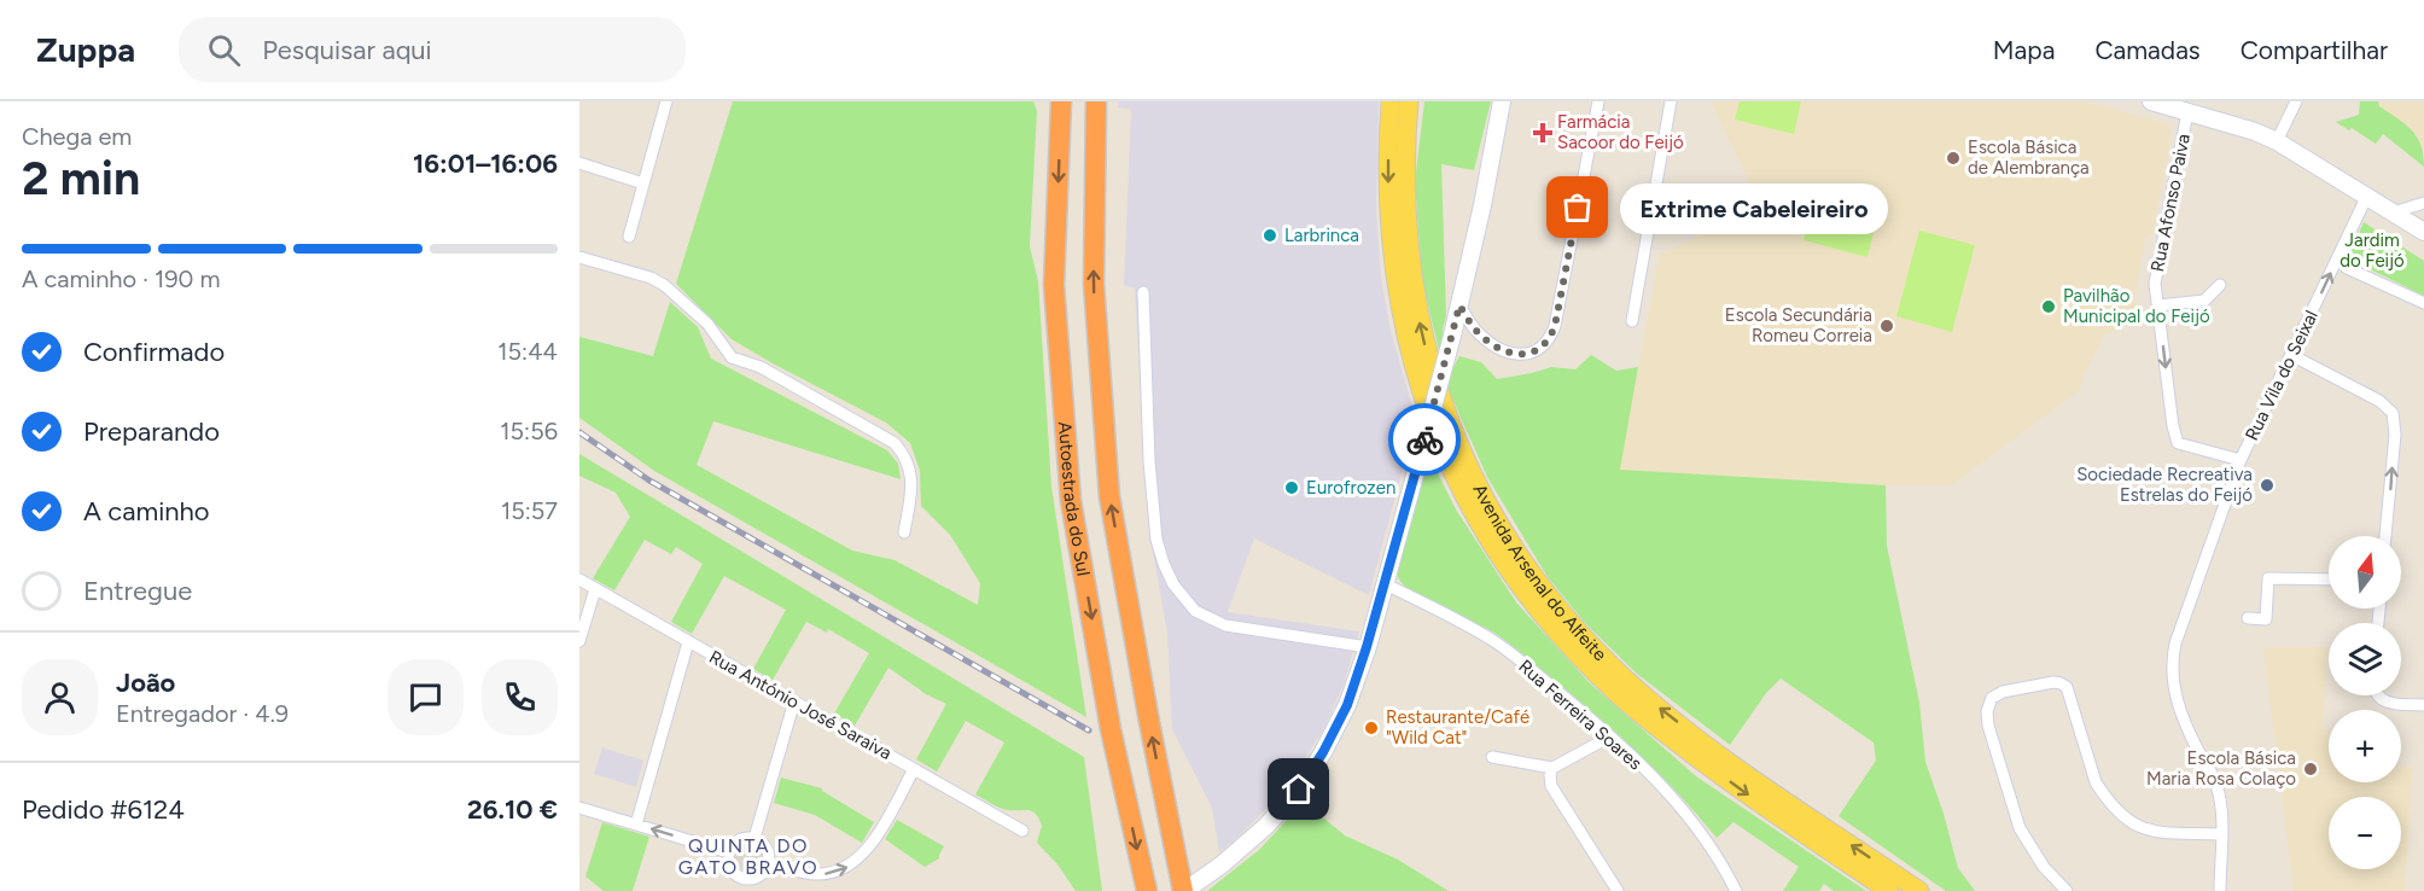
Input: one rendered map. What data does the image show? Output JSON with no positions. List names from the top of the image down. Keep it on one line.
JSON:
{"streets":{"highway":["Autoestrada do Sul"],"main road":["Avenida Arsenal do Alfeite"],"street":["Rua Afonso Paiva","Rua Vila do Seixal","Rua António José Saraiva","Rua Ferreira Soares"]},"crossings":[["Rua Afonso Paiva","Rua Vila do Seixal"]],"one_way":["Rua Afonso Paiva"],"districts":["QUINTA DO GATO BRAVO"],"parks":["Jardim do Feijó"],"places":{"health":["Farmácia Sacoor do Feijó"],"other":["Escola Básica de Alembrança","Extrime Cabeleireiro","Larbrinca","Pavilhão Municipal do Feijó","Escola Secundária Romeu Correia","Sociedade Recreativa Estrelas do Feijó","Eurofrozen","Restaurante/Café \"Wild Cat\"","Escola Básica Maria Rosa Colaço"]},"north":"top","page":{"header":"Zuppa","search":"Pesquisar aqui","nav":["Mapa","Camadas","Compartilhar"],"heading":["2 min","Chega em","16:01–16:06"],"panel":["João","Entregador · 4.9","Pedido #6124","26.10 €"],"bubble":"Extrime Cabeleireiro","bar":"A caminho · 190 m","list":[["Confirmado","15:44"],["Preparando","15:56"],["A caminho","15:57"],"Entregue"],"map_buttons":["+","−"]}}
